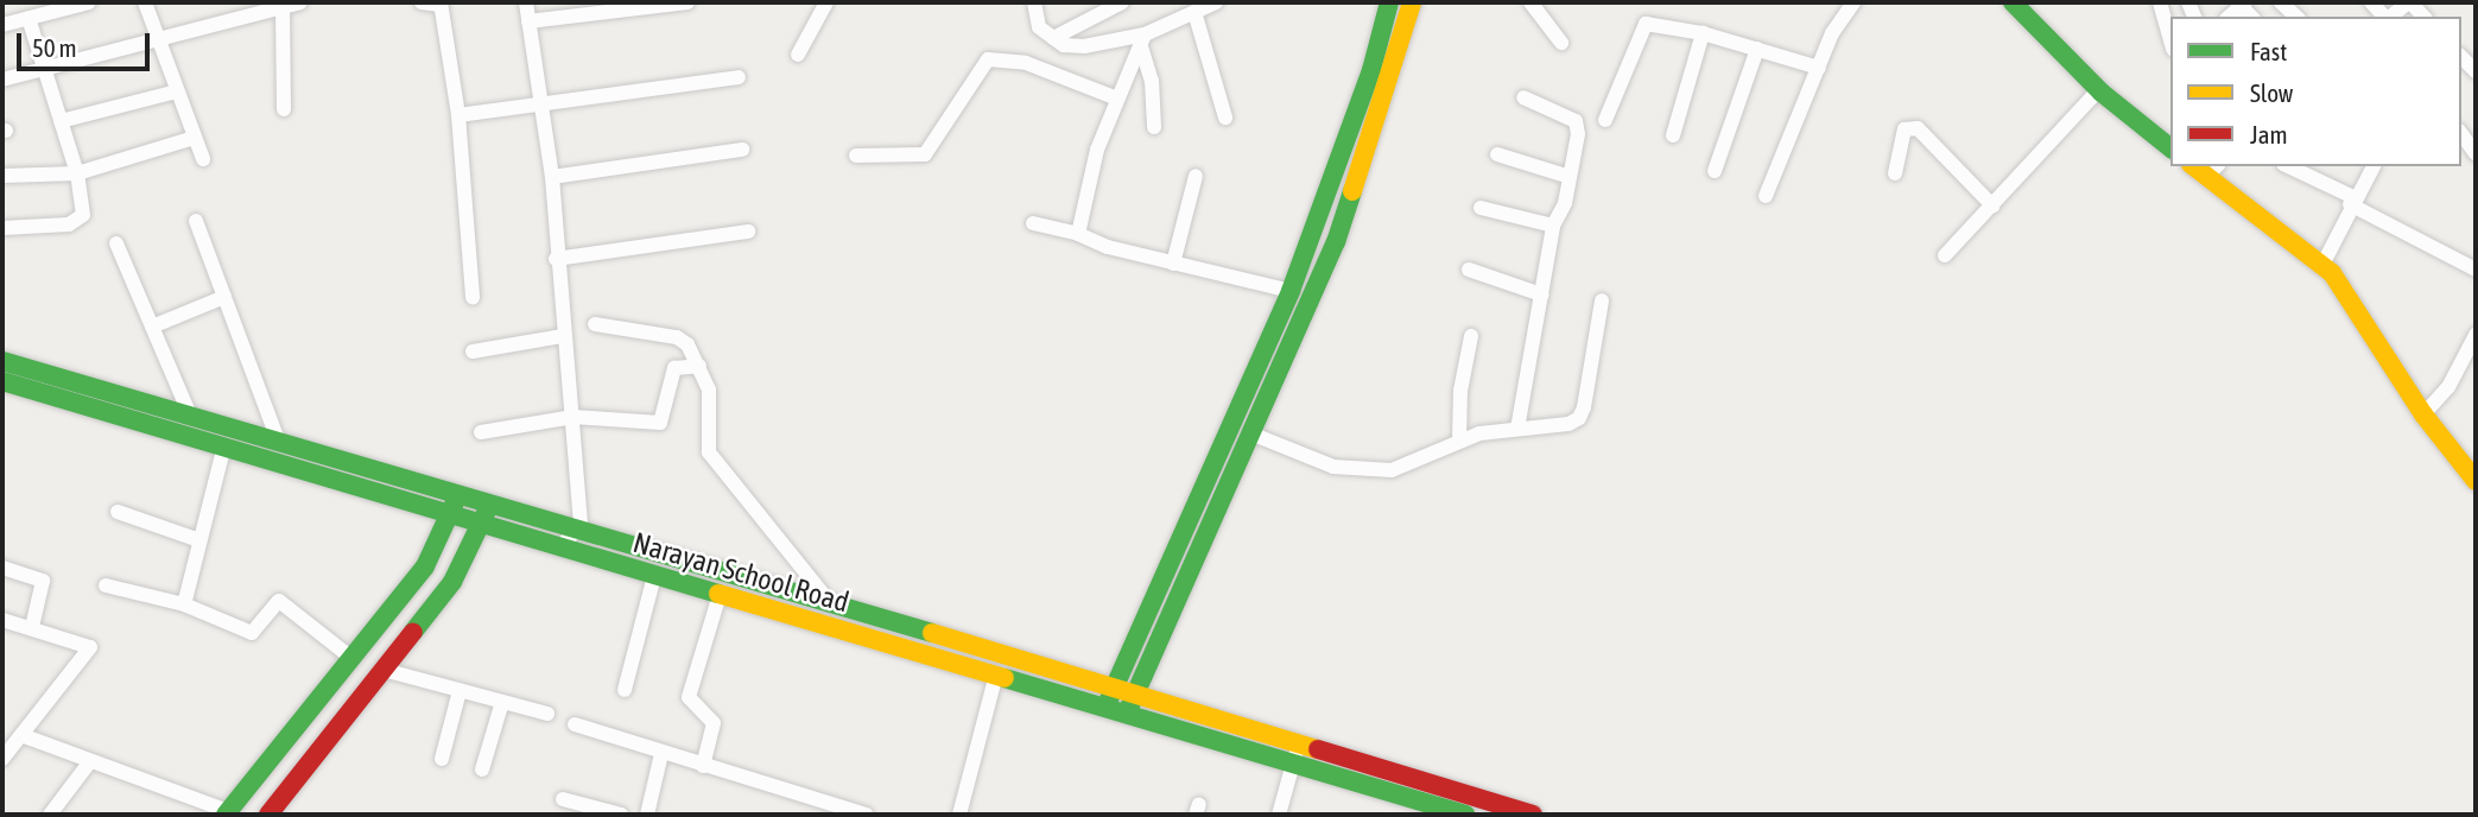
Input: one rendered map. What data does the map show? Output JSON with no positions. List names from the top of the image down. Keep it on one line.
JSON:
{"streets":{"street":["Narayan School Road"]},"legend":["Fast","Slow","Jam"],"scale_bar":"50 m"}
